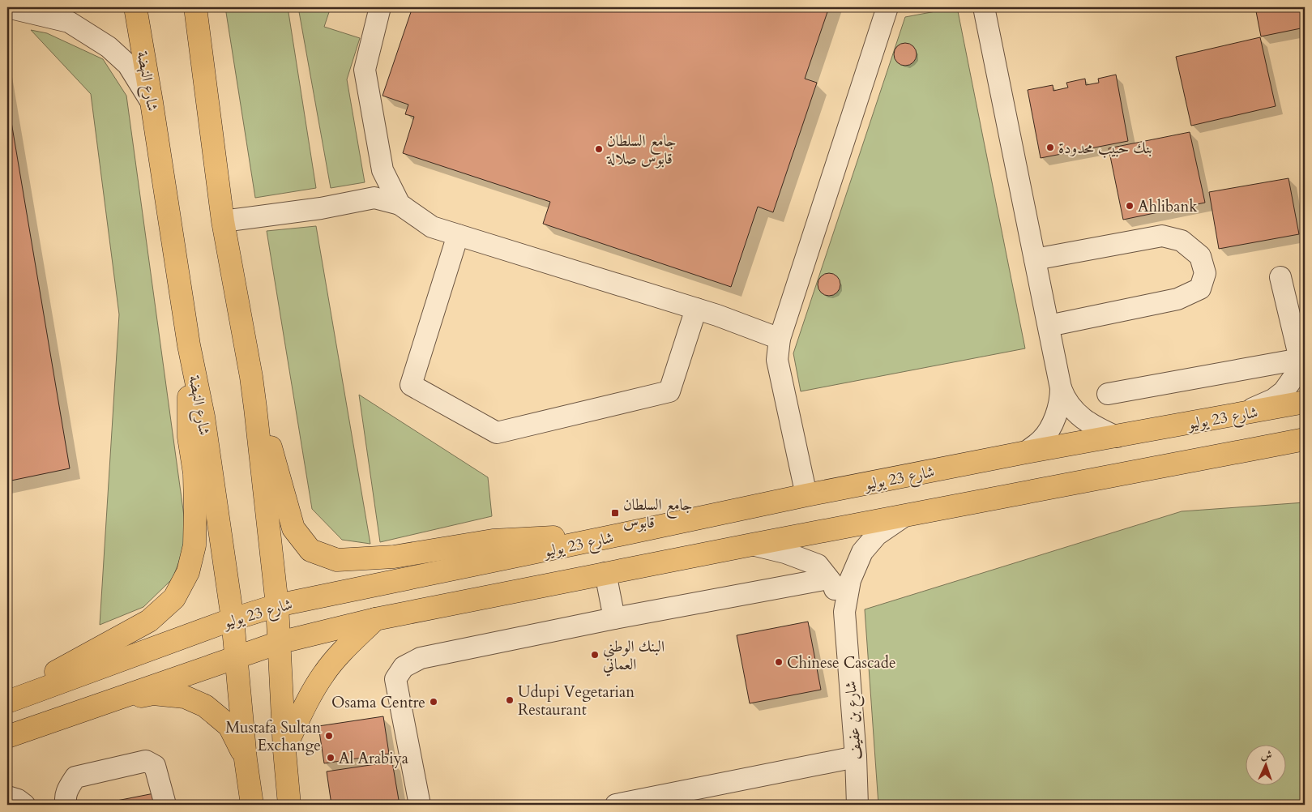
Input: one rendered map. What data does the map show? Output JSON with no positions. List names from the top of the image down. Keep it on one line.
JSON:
{"streets":{"main road":["شارع النهضة","شارع 23 يوليو"],"street":["شارع بن عفيف"]},"crossings":[["شارع النهضة","شارع 23 يوليو"]],"places":{"other":["بنك حبيب محدودة","جامع السلطان قابوس صلالة","Ahlibank","البنك الوطني العماني","Chinese Cascade","Udupi Vegetarian Restaurant","Osama Centre","Mustafa Sultan Exchange","Al Arabiya"],"transit":["جامع السلطان قابوس"]},"north":"top"}
